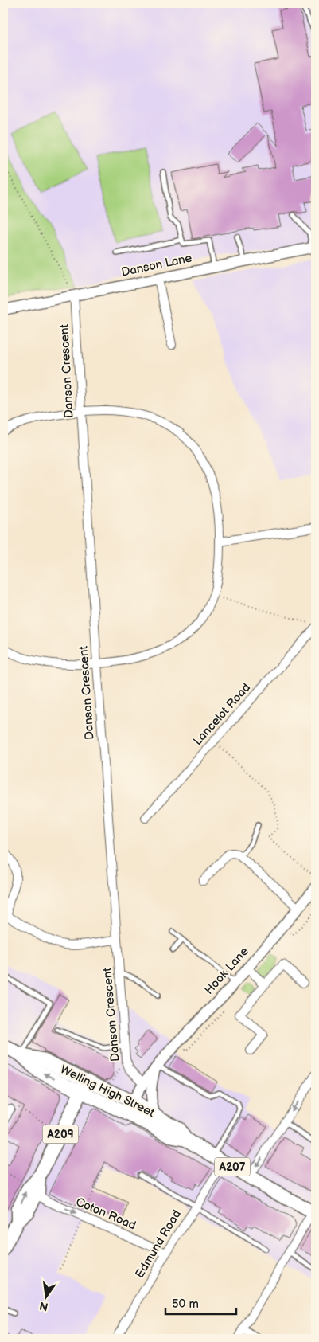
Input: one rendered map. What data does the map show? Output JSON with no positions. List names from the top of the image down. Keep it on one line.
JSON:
{"streets":{"main road":["Welling High Street","A209","A207"],"street":["Danson Lane","Danson Crescent","Lancelot Road","Hook Lane","Coton Road","Edmund Road"]},"crossings":[["Danson Lane","Danson Crescent"],["Danson Crescent","Hook Lane"],["Hook Lane","Welling High Street"],["Welling High Street","A209"],["Welling High Street","A207"],["A209","Coton Road"],["A207","Edmund Road"],["Coton Road","Edmund Road"]],"one_way":["Coton Road"],"scale_bar":"50 m","north":"bottom"}
